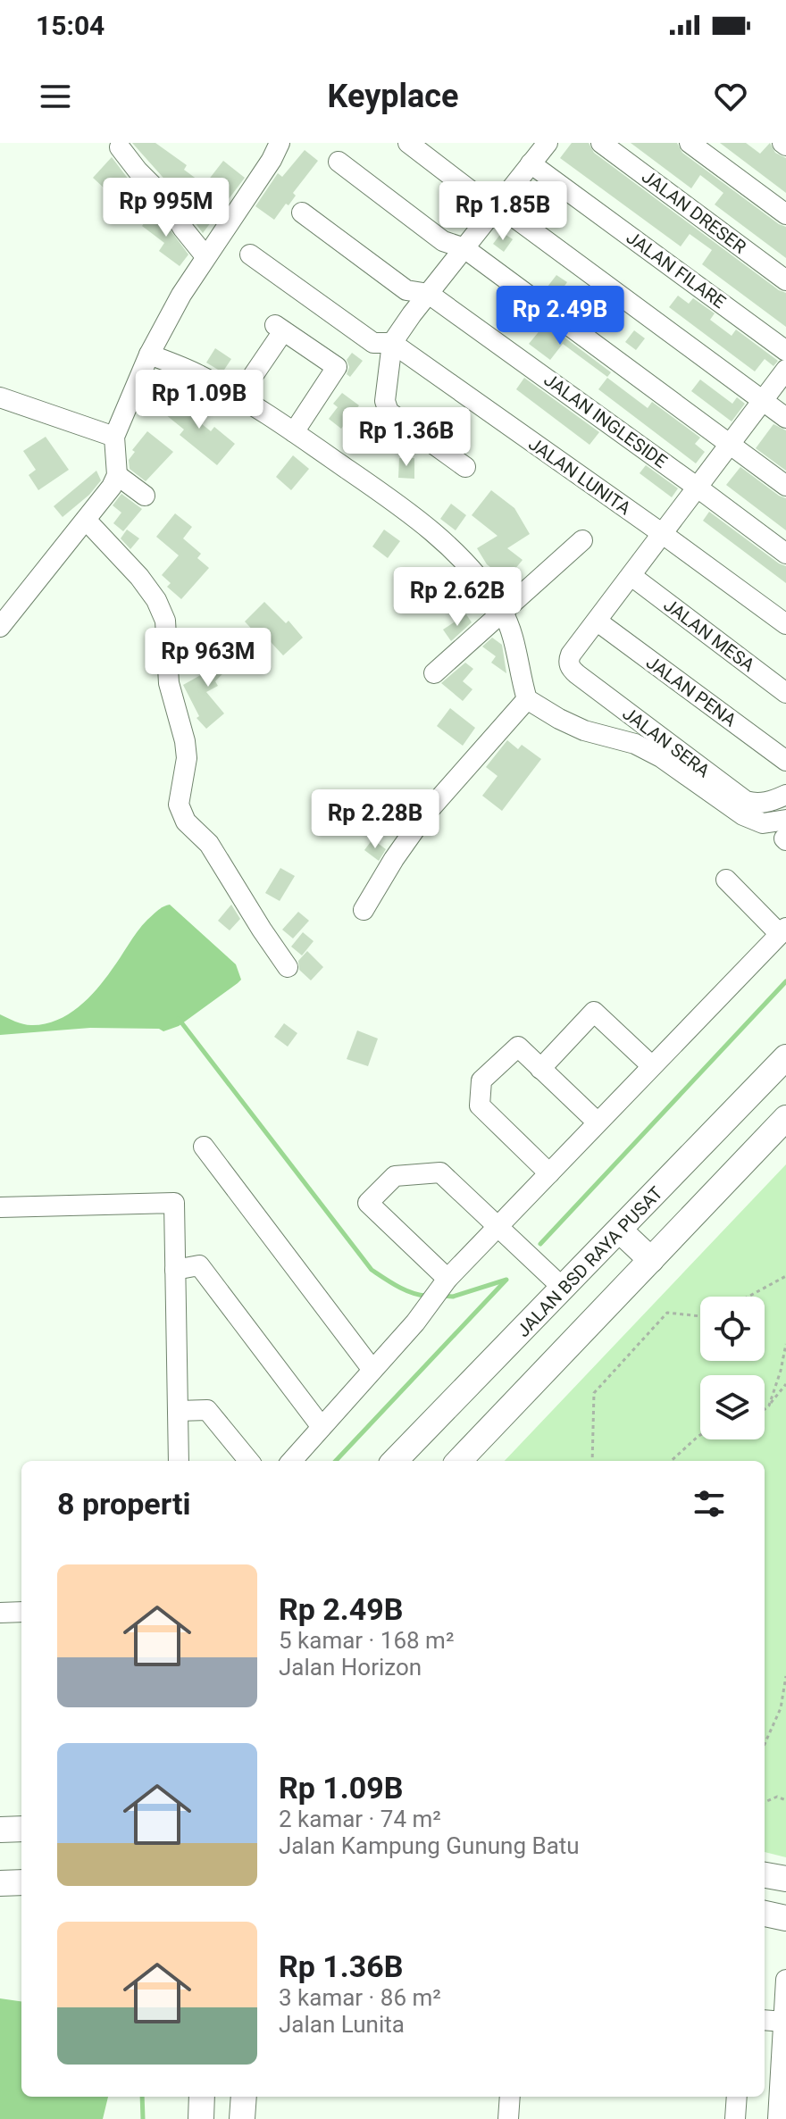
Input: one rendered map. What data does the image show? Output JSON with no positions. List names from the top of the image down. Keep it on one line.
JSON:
{"streets":{"main road":["JALAN BSD RAYA PUSAT"],"street":["JALAN DRESER","JALAN FILARE","JALAN INGLESIDE","JALAN LUNITA","JALAN MESA","JALAN PENA","JALAN SERA"]},"crossings":[["JALAN PENA","JALAN SERA"]],"page":{"status":"15:04","header":"Keyplace","price":["Rp 995M","Rp 1.85B","Rp 2.49B","Rp 1.09B","Rp 1.36B","Rp 2.62B","Rp 963M","Rp 2.28B"],"heading":"8 properti","list":[{"name":"Rp 2.49B","note":"5 kamar · 168 m² · Jalan Horizon"},{"name":"Rp 1.09B","note":"2 kamar · 74 m² · Jalan Kampung Gunung Batu"},{"name":"Rp 1.36B","note":"3 kamar · 86 m² · Jalan Lunita"}]}}
